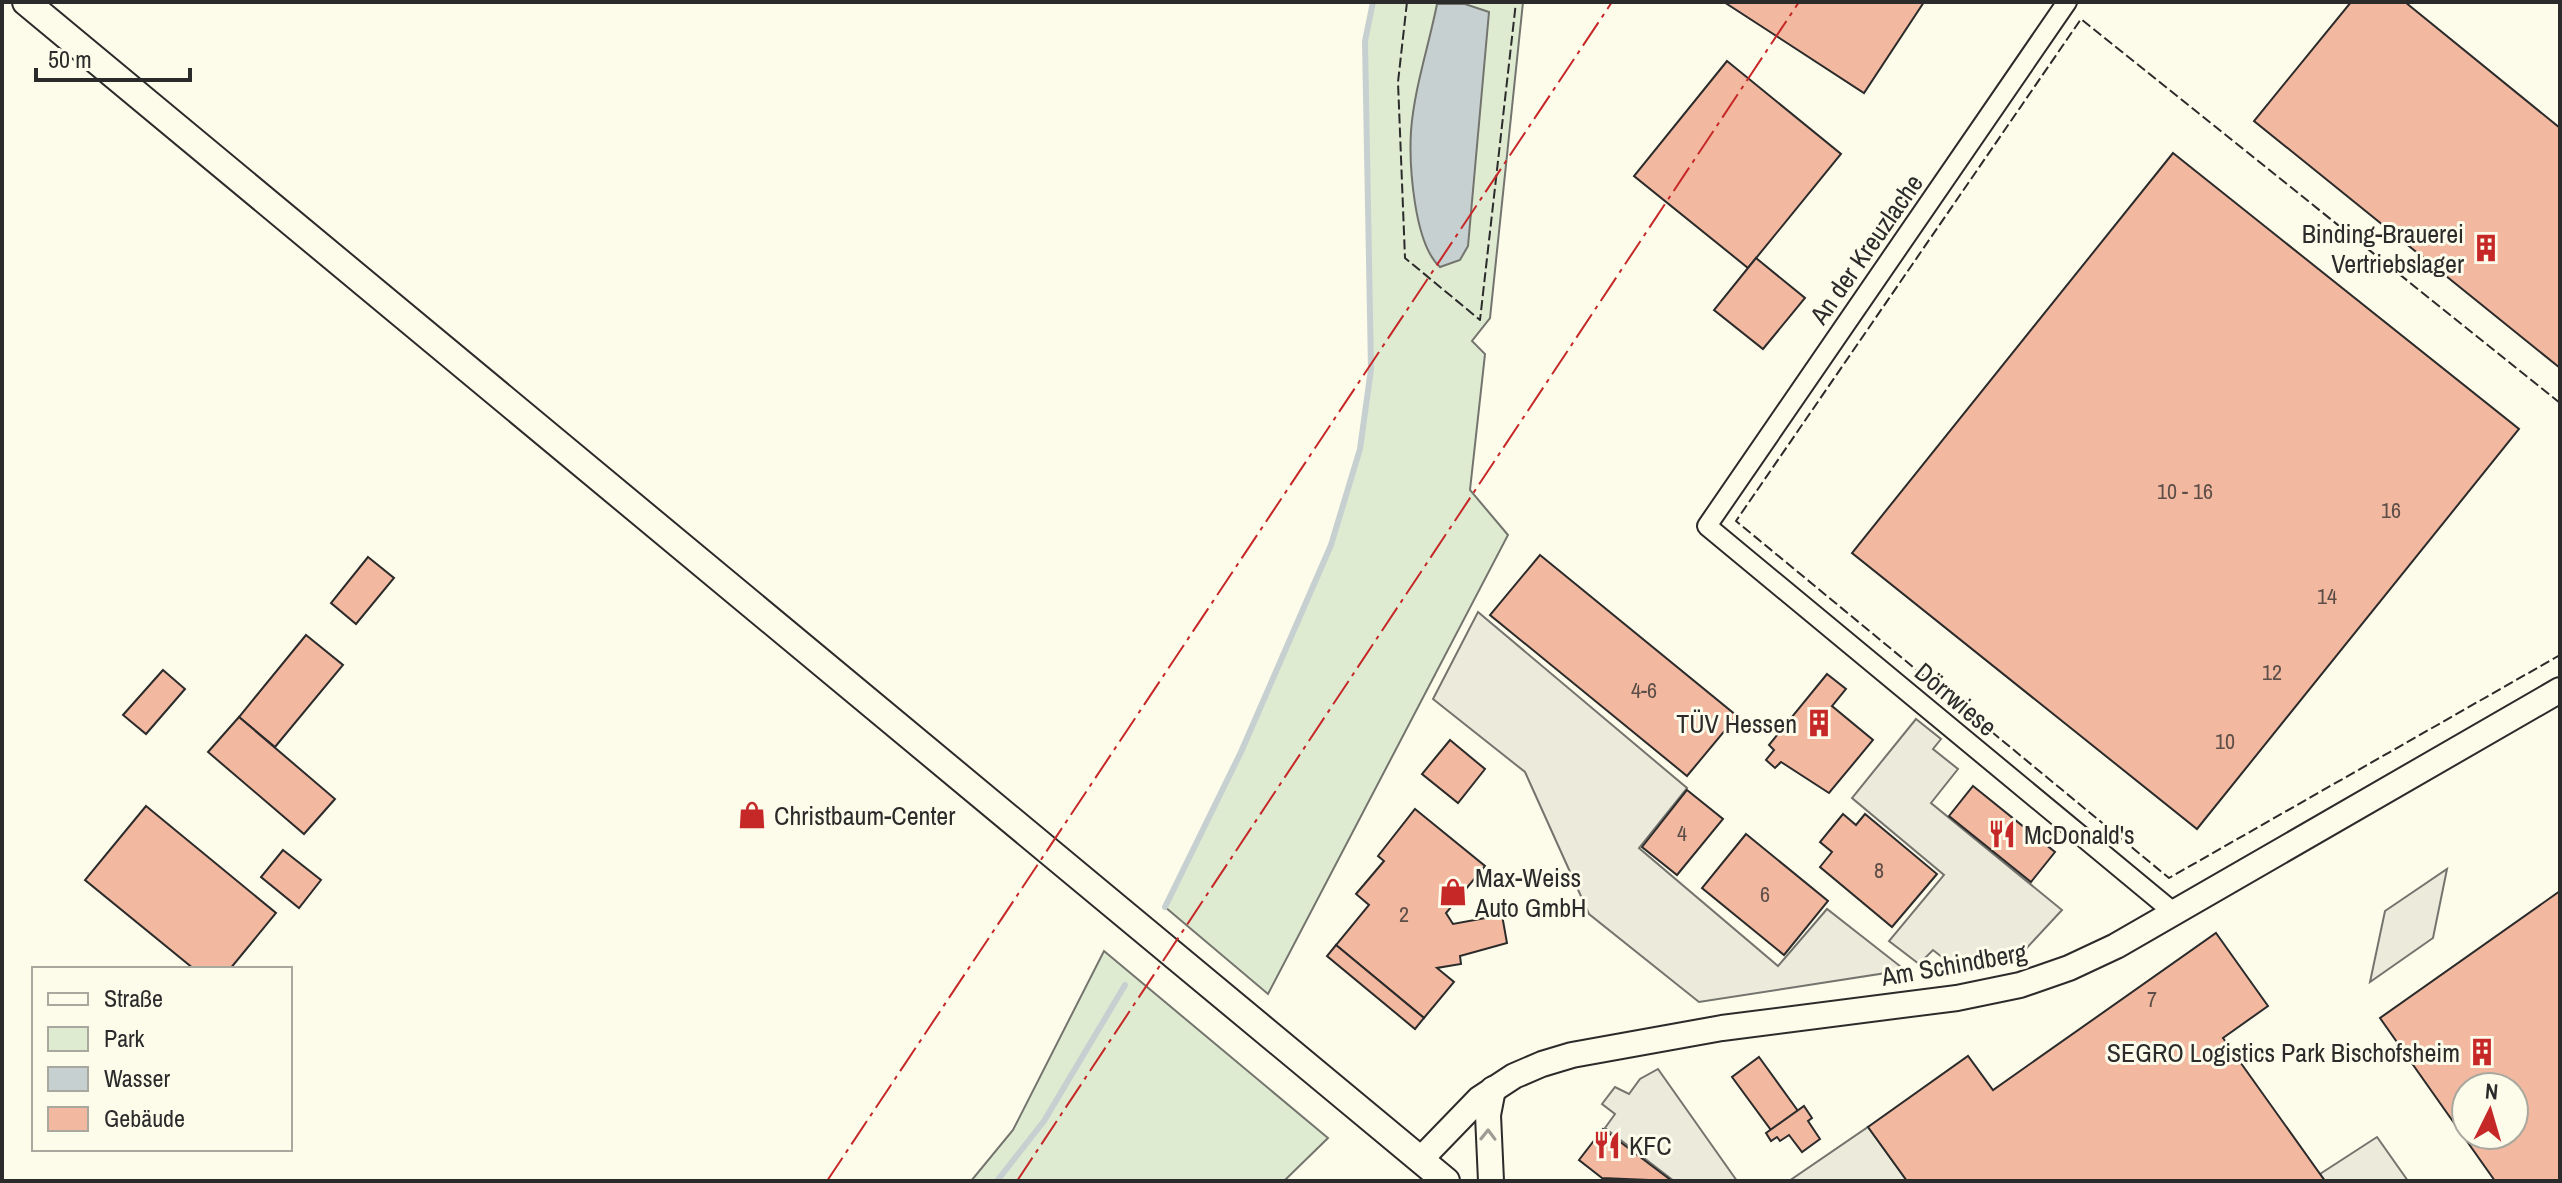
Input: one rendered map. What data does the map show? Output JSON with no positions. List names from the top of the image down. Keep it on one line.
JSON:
{"streets":{"street":["An der Kreuzlache","Dörrwiese","Am Schindberg"]},"crossings":[["An der Kreuzlache","Dörrwiese"],["Dörrwiese","Am Schindberg"]],"places":{"building":["Binding-Brauerei Vertriebslager","TÜV Hessen","SEGRO Logistics Park Bischofsheim"],"shop":["Christbaum-Center","Max-Weiss Auto GmbH"],"restaurant":["McDonald's","KFC"]},"house_numbers":["10 - 16","16","14","12","4-6","10","4","8","6","2","7"],"legend":["Straße","Park","Wasser","Gebäude"],"scale_bar":"50 m","north":"top"}
